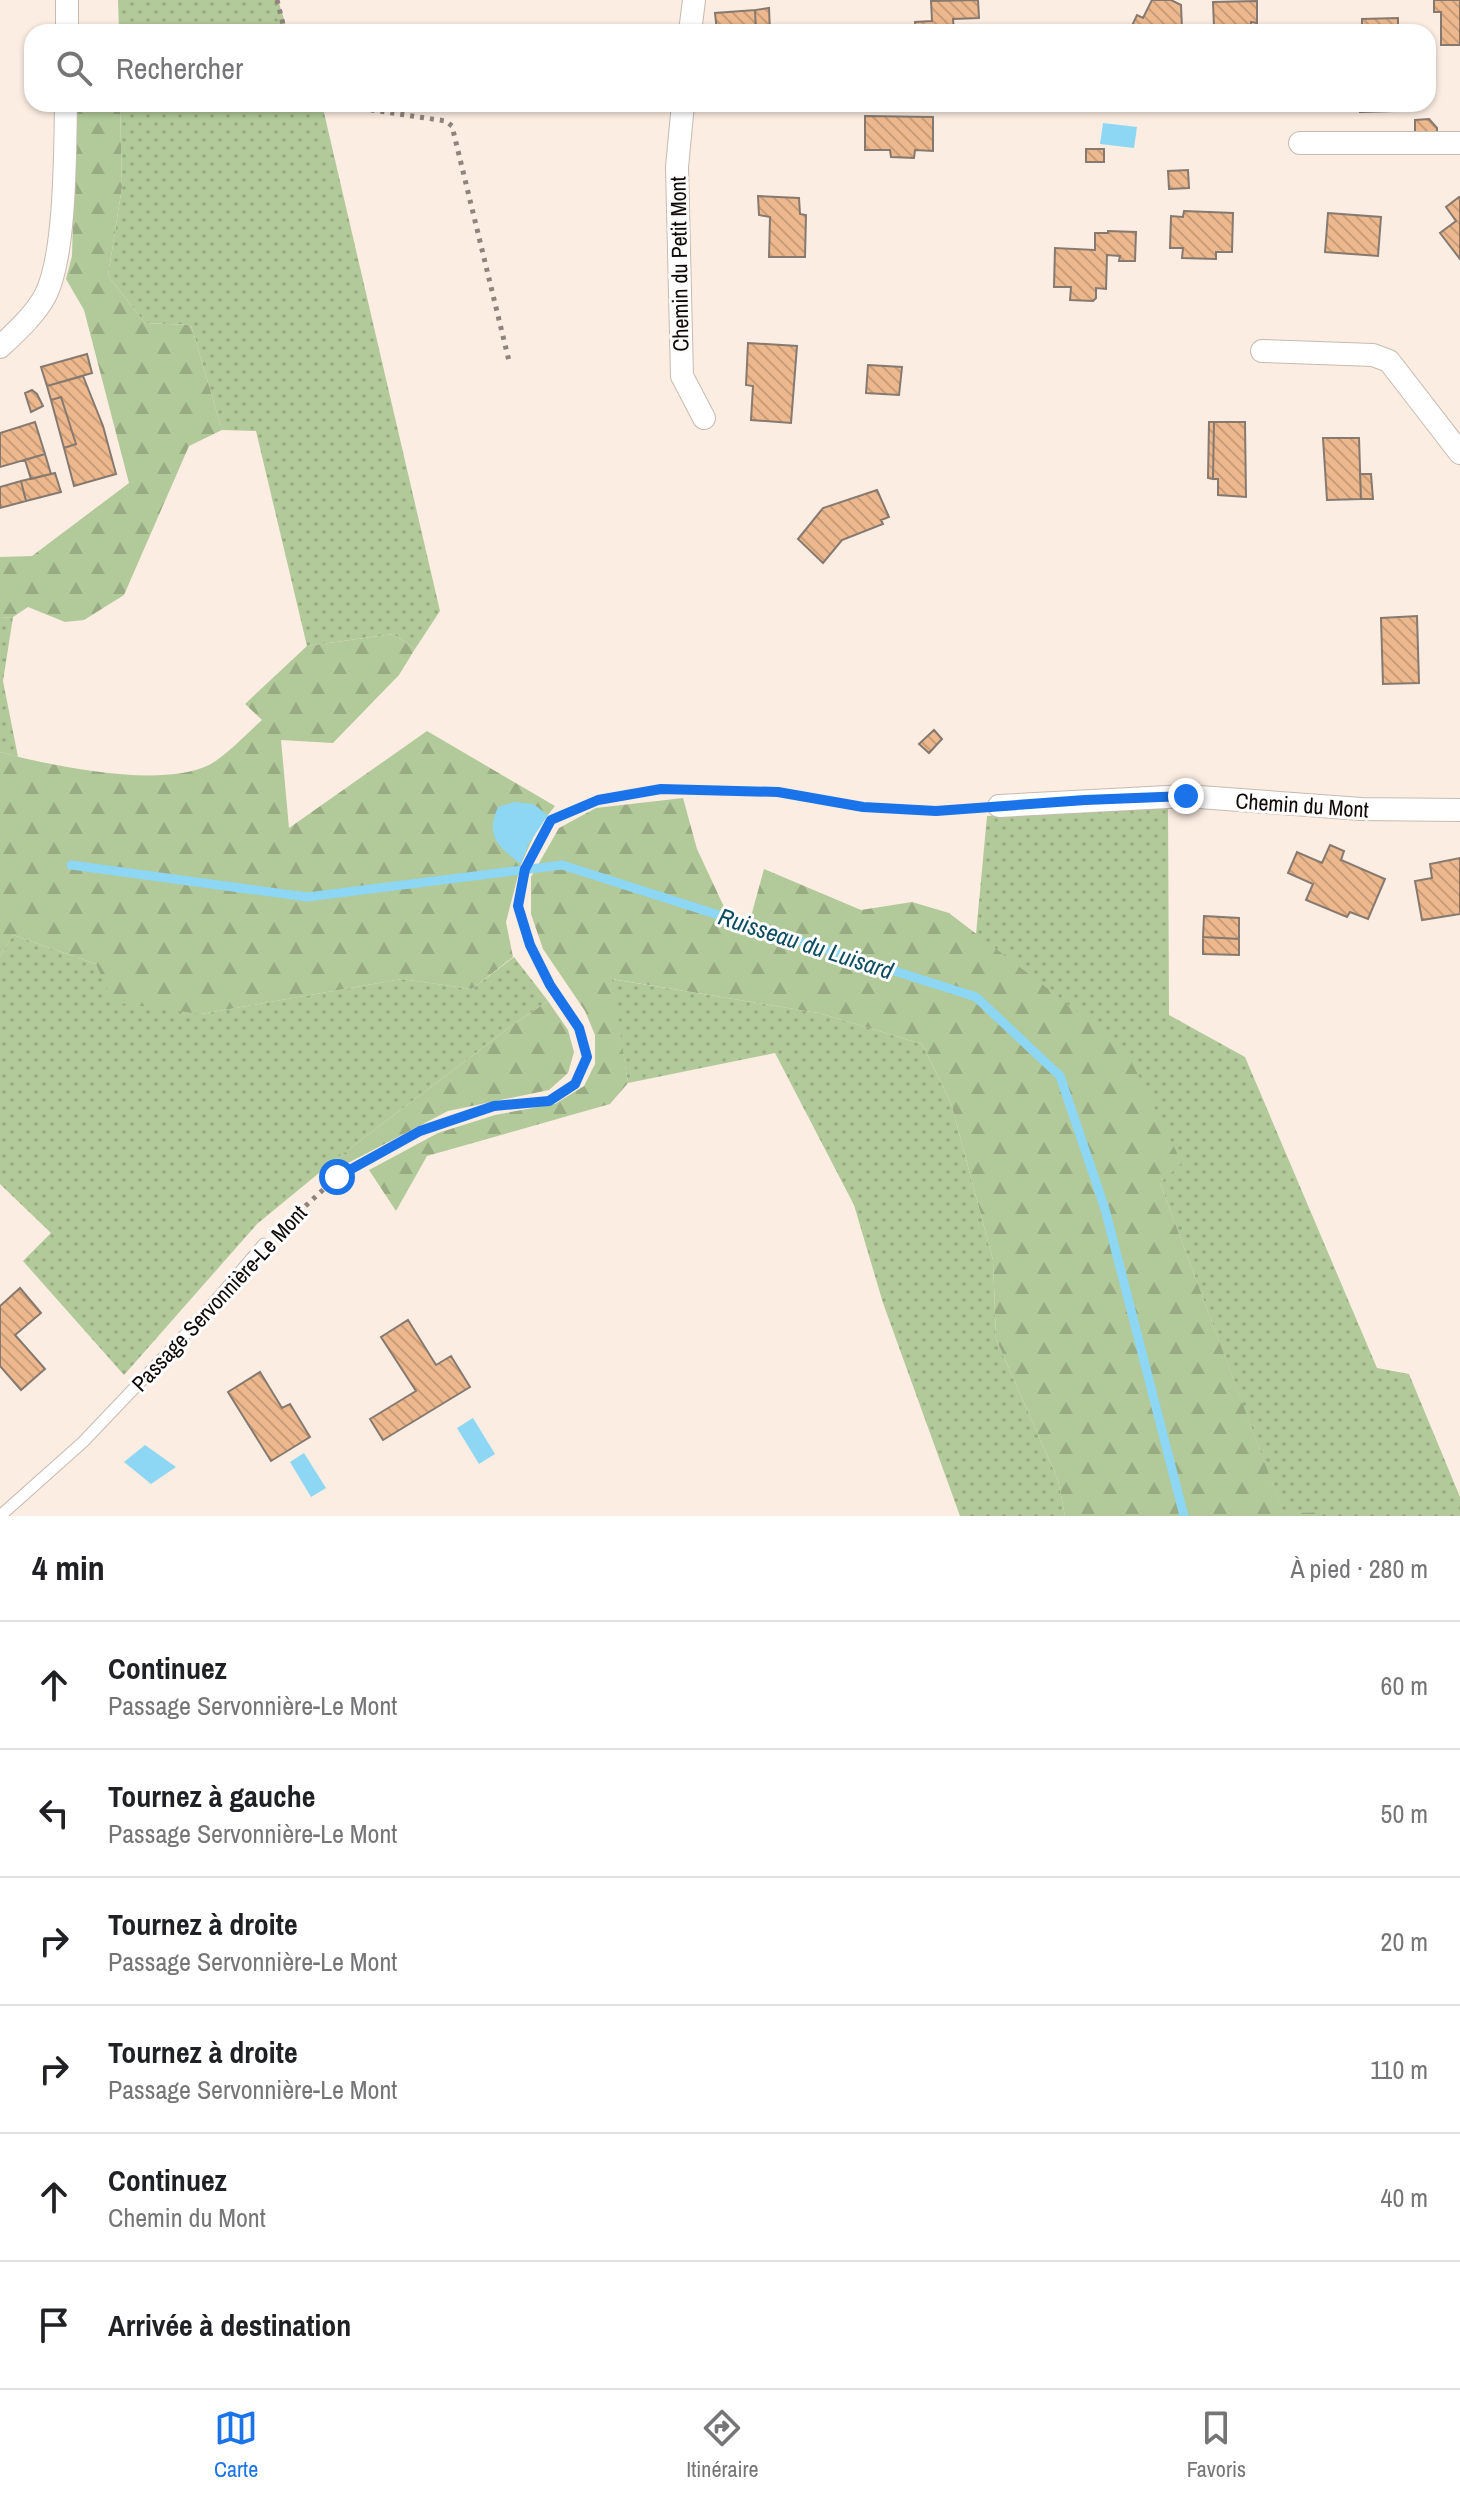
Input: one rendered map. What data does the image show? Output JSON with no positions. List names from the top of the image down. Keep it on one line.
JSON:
{"streets":{"street":["Chemin du Petit Mont","Chemin du Mont"],"lane":["Passage Servonnière-Le Mont"]},"crossings":[["Chemin du Mont","Passage Servonnière-Le Mont"]],"water":["Ruisseau du Luisard"],"page":{"search":"Rechercher","heading":["4 min","À pied · 280 m"],"list":[["Continuez","Passage Servonnière-Le Mont","60 m"],["Tournez à gauche","Passage Servonnière-Le Mont","50 m"],["Tournez à droite","Passage Servonnière-Le Mont","20 m"],["Tournez à droite","Passage Servonnière-Le Mont","110 m"],["Continuez","Chemin du Mont","40 m"],"Arrivée à destination"],"nav":["Carte","Itinéraire","Favoris"]}}
